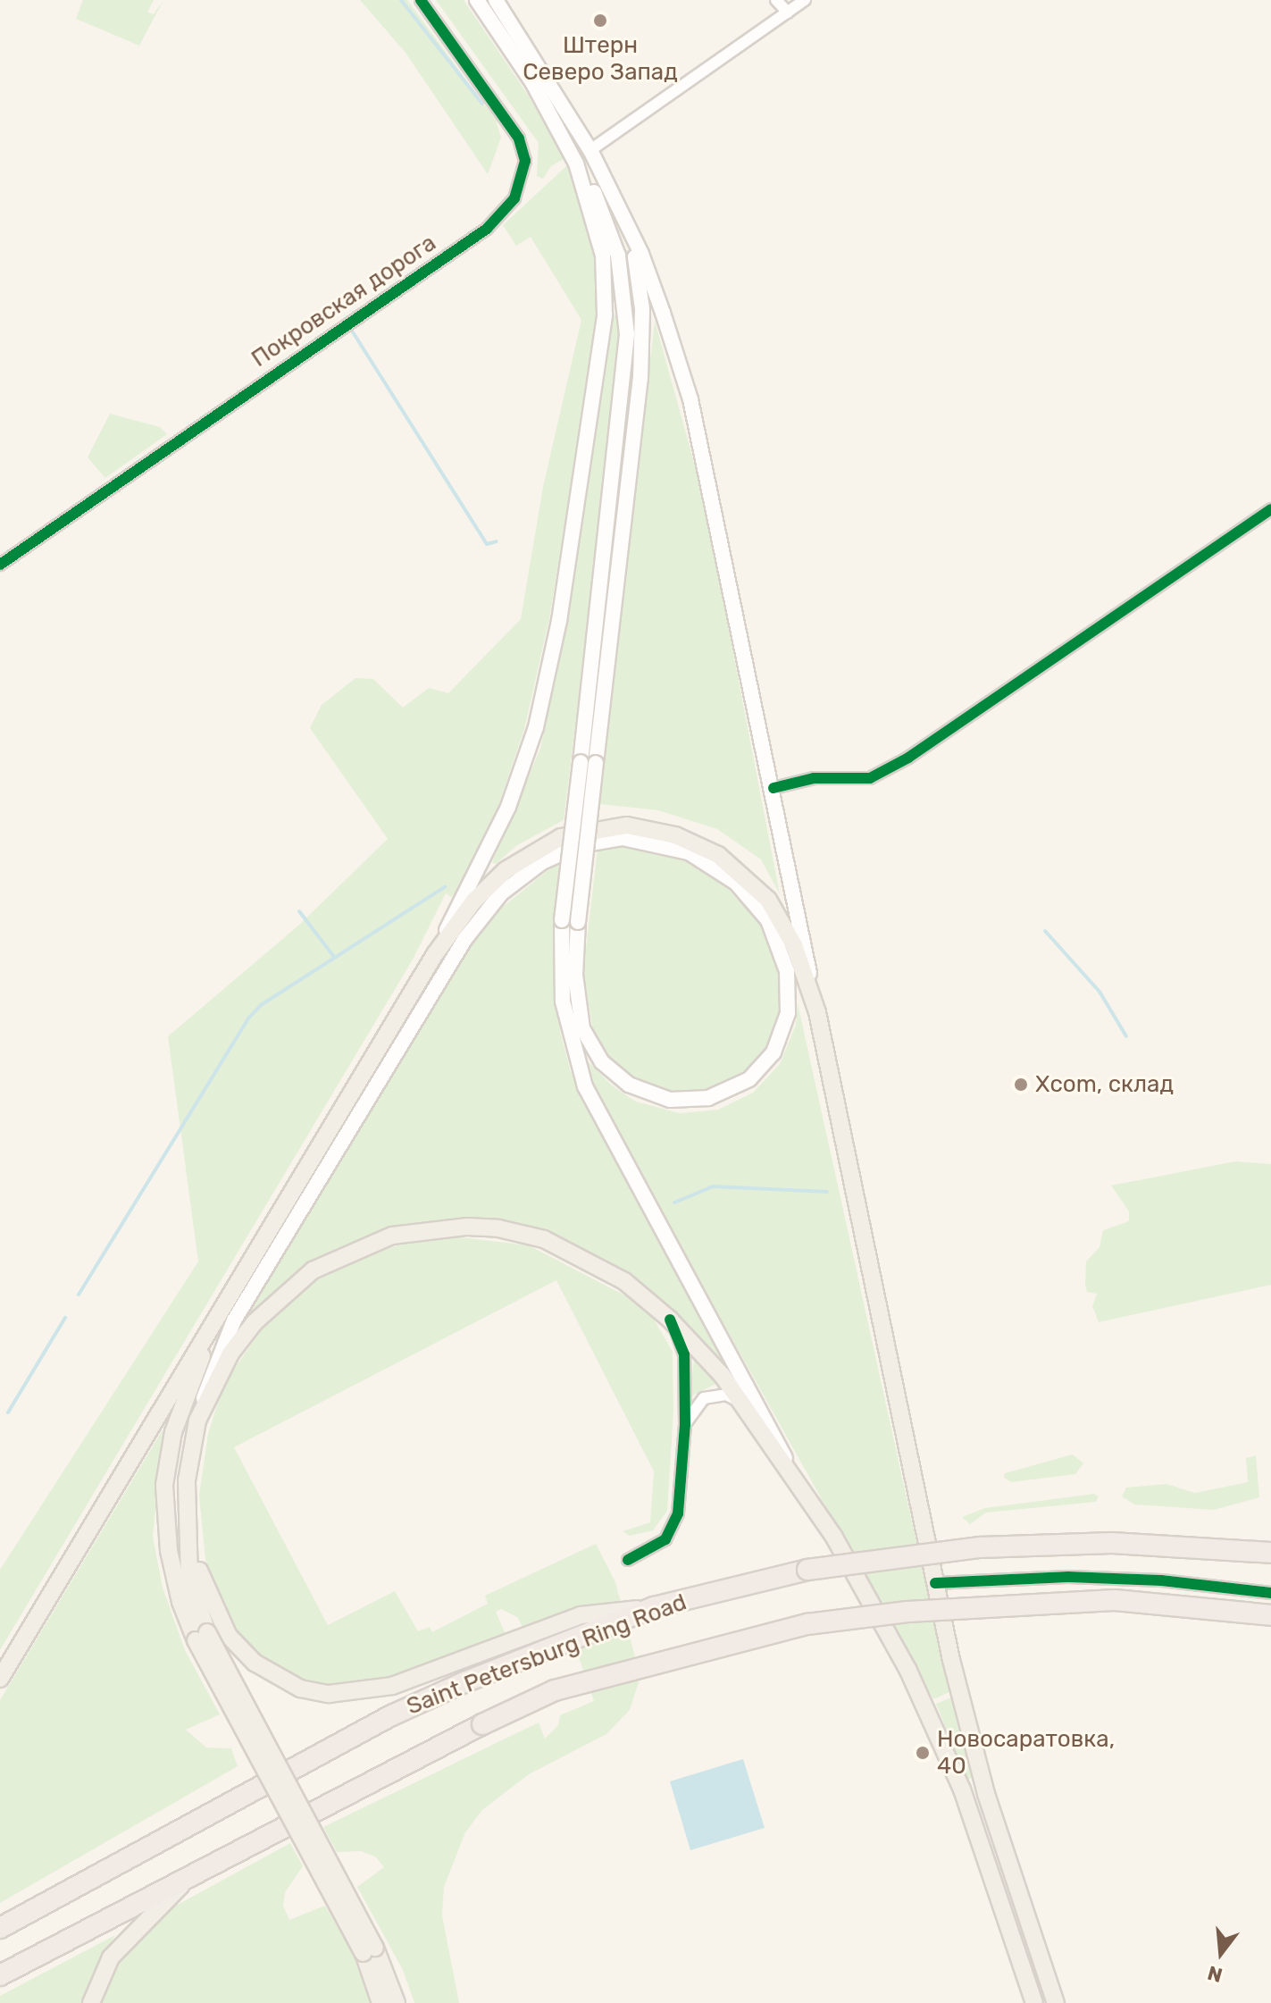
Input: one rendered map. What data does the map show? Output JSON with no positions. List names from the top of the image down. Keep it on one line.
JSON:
{"streets":{"highway":["Saint Petersburg Ring Road"],"street":["Покровская дорога"]},"places":["Штерн Северо Запад","Xсom, склад","Новосаратовка, 40"],"north":"bottom"}
